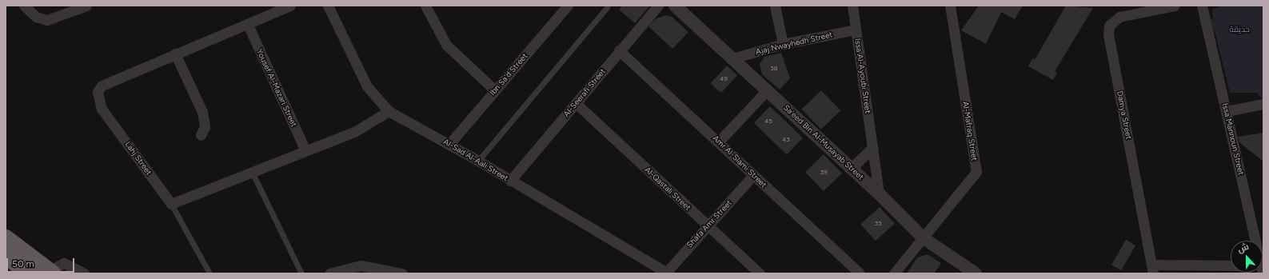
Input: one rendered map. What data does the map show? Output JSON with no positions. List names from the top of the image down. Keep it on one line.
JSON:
{"streets":{"street":["Ajaj Nwayhedh Street","Ibn Sa'd Street","Issa Al-Ayoubi Street","Yousef Al-Mazari Street","Al-Seerafi Street","Damya Street","Al-Mafraq Street","Issa Mannoun Street","Sa'eed Bin Al-Musayab Street","Lahj Street","Al-Sad Al-Aali Street","Amr Al-Slami Street","Al-Qastali Street","Shafa Amr Street"]},"crossings":[["Ajaj Nwayhedh Street","Issa Al-Ayoubi Street"],["Ajaj Nwayhedh Street","Sa'eed Bin Al-Musayab Street"],["Ibn Sa'd Street","Al-Sad Al-Aali Street"],["Issa Al-Ayoubi Street","Sa'eed Bin Al-Musayab Street"],["Yousef Al-Mazari Street","Lahj Street"],["Al-Seerafi Street","Al-Sad Al-Aali Street"],["Al-Seerafi Street","Amr Al-Slami Street"],["Al-Seerafi Street","Al-Qastali Street"],["Al-Mafraq Street","Sa'eed Bin Al-Musayab Street"],["Al-Sad Al-Aali Street","Shafa Amr Street"],["Amr Al-Slami Street","Shafa Amr Street"],["Al-Qastali Street","Shafa Amr Street"]],"parks":["حديقة"],"house_numbers":["38","49","45","43","39","33"],"scale_bar":"50 m","north":"top"}
